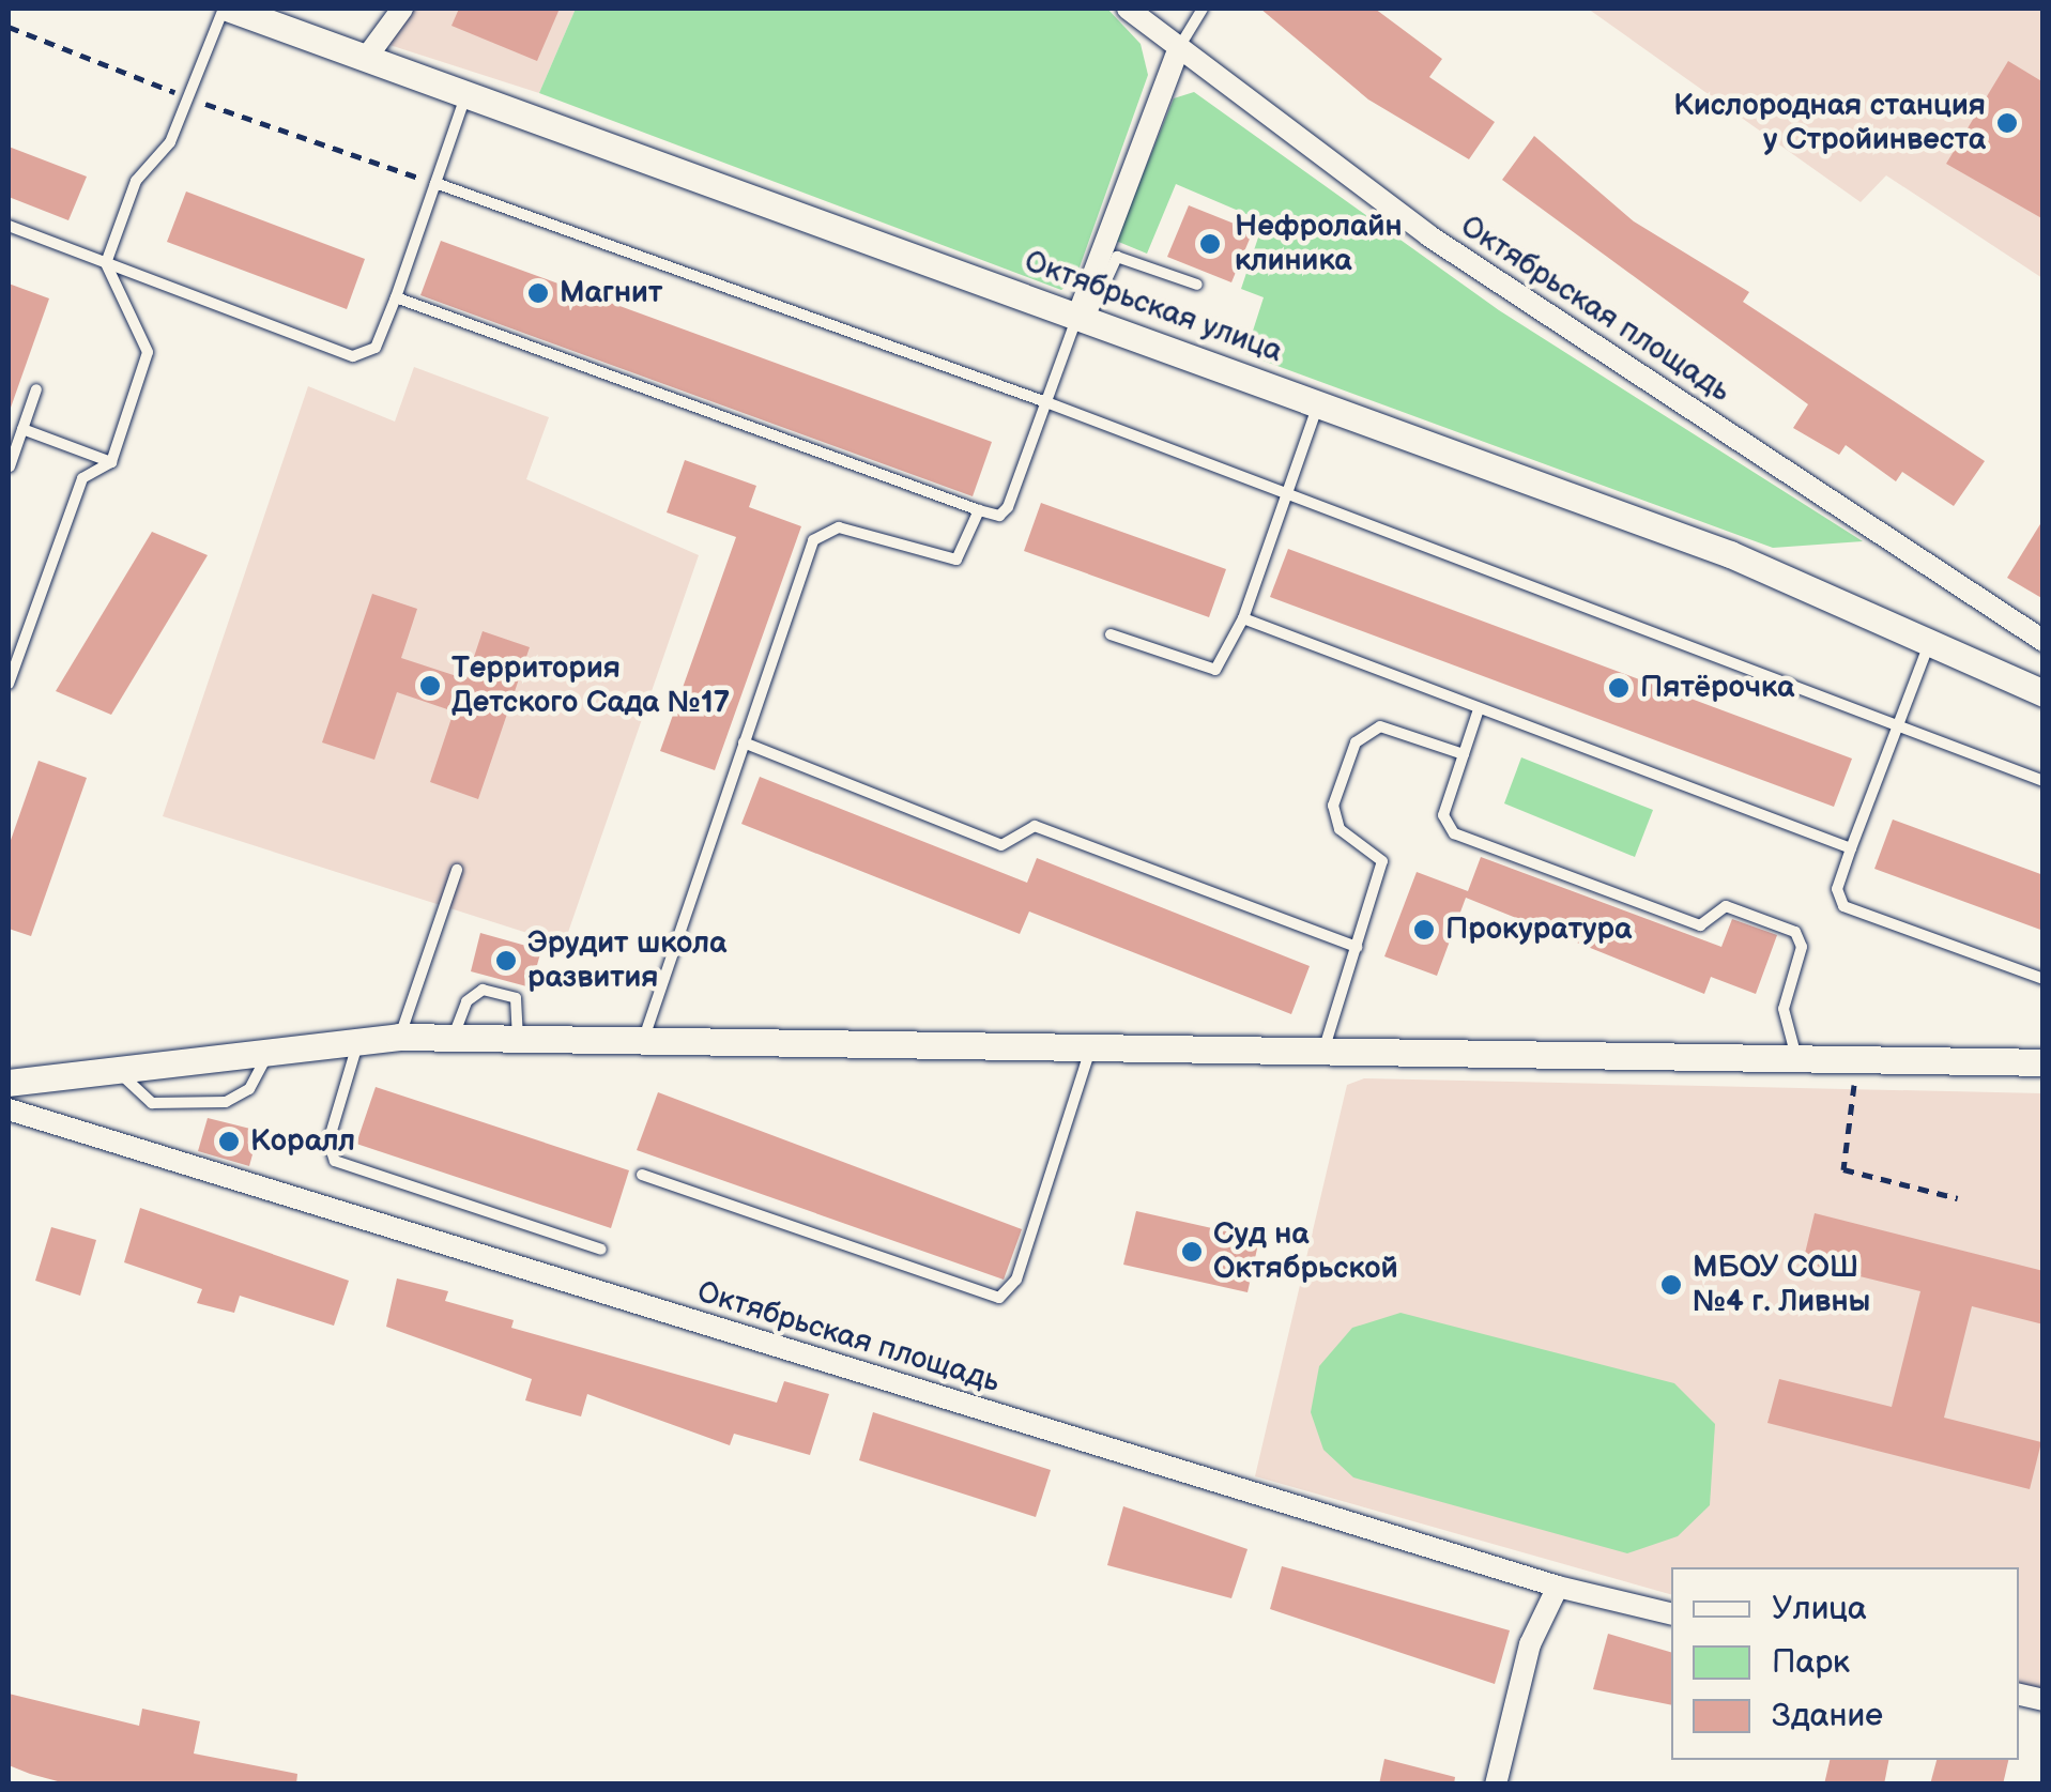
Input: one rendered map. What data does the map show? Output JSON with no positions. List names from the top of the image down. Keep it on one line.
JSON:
{"streets":{"street":["Октябрьская улица","Октябрьская площадь"]},"places":["Кислородная станция у Стройинвеста","Нефролайн клиника","Магнит","Территория Детского Сада №17","Пятёрочка","Прокуратура","Эрудит школа развития","Коралл","Суд на Октябрьской","МБОУ СОШ №4 г. Ливны"],"legend":["Улица","Парк","Здание"]}
